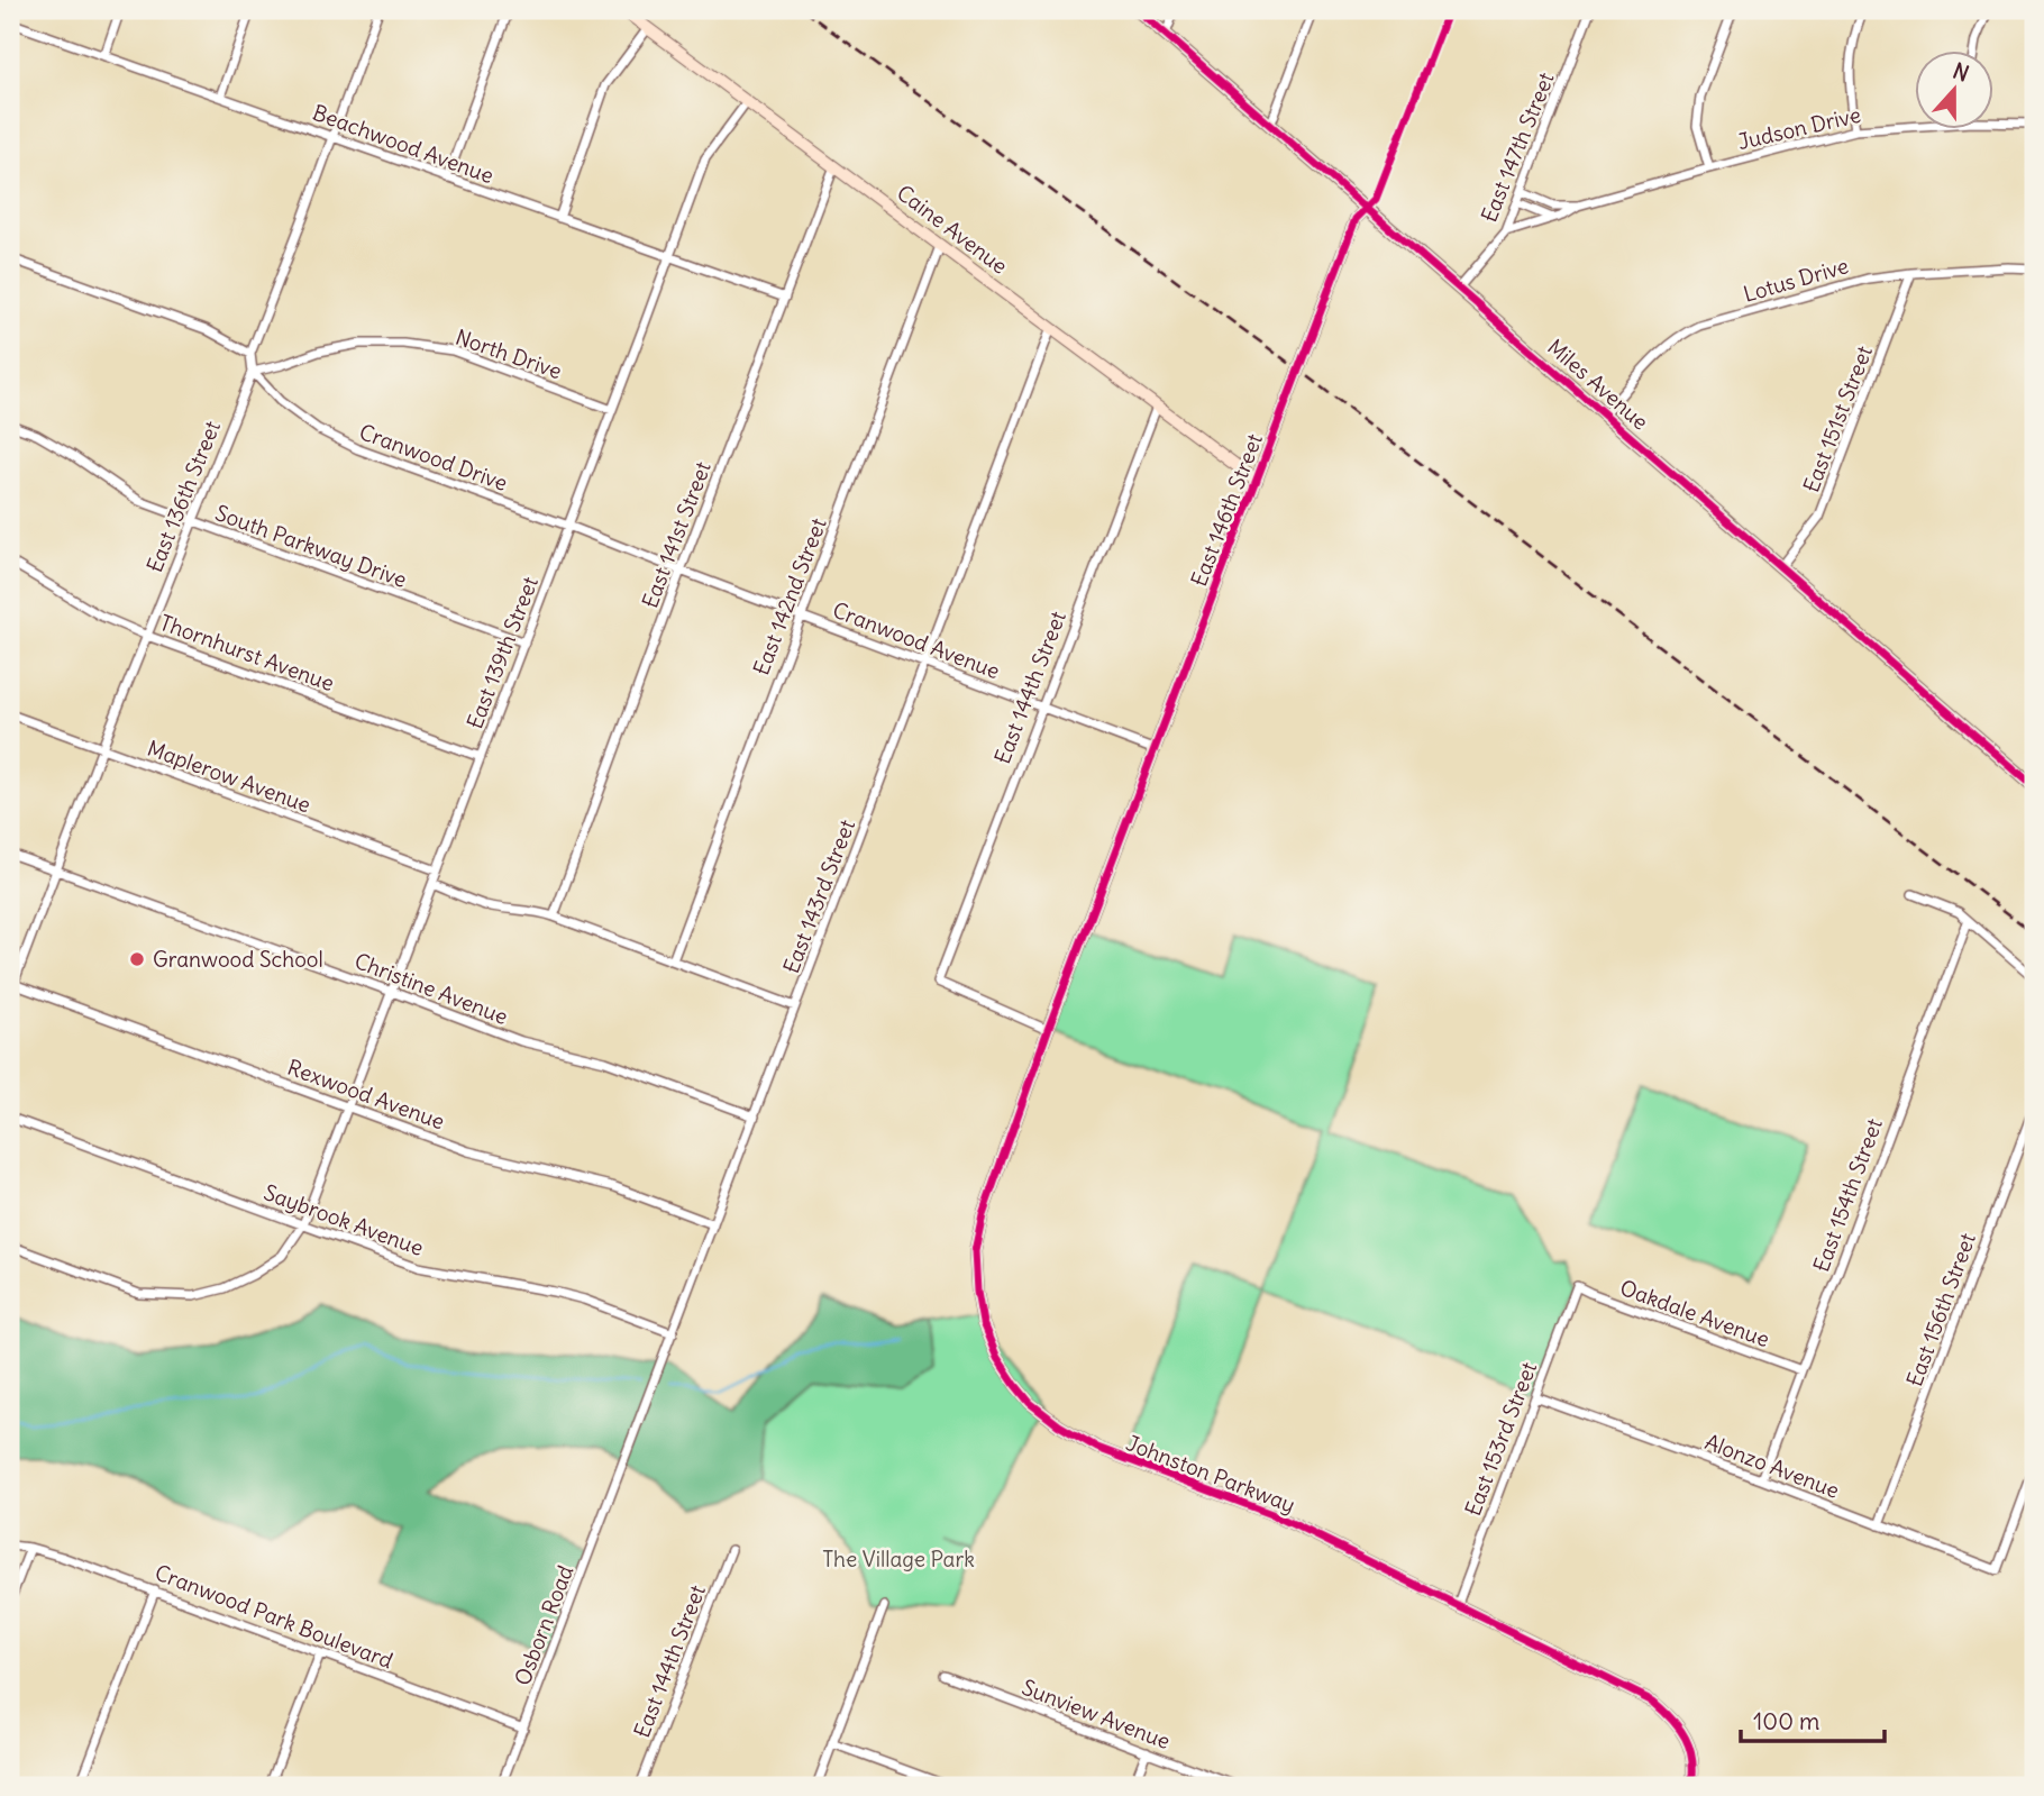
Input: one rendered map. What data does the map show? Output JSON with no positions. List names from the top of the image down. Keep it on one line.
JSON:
{"streets":{"main road":["Miles Avenue"],"street":["Judson Drive","Beachwood Avenue","East 147th Street","Caine Avenue","Lotus Drive","North Drive","East 151st Street","Cranwood Drive","East 136th Street","East 146th Street","East 141st Street","South Parkway Drive","East 142nd Street","Cranwood Avenue","Thornhurst Avenue","East 139th Street","East 144th Street","Maplerow Avenue","East 143rd Street","Christine Avenue","Rexwood Avenue","East 154th Street","Saybrook Avenue","East 156th Street","Oakdale Avenue","East 153rd Street","Alonzo Avenue","Johnston Parkway","Cranwood Park Boulevard","Osborn Road","Sunview Avenue"]},"crossings":[["Judson Drive","East 147th Street"],["Beachwood Avenue","East 136th Street"],["Beachwood Avenue","East 141st Street"],["Beachwood Avenue","East 139th Street"],["East 147th Street","Miles Avenue"],["Caine Avenue","East 146th Street"],["Caine Avenue","East 141st Street"],["Caine Avenue","East 142nd Street"],["Caine Avenue","East 139th Street"],["Caine Avenue","East 144th Street"],["Caine Avenue","East 143rd Street"],["Lotus Drive","Miles Avenue"],["Lotus Drive","East 151st Street"],["North Drive","Cranwood Drive"],["North Drive","East 136th Street"],["North Drive","East 139th Street"],["Miles Avenue","East 151st Street"],["Miles Avenue","East 146th Street"],["Cranwood Drive","East 136th Street"],["Cranwood Drive","Cranwood Avenue"],["Cranwood Drive","East 139th Street"],["East 136th Street","South Parkway Drive"],["East 136th Street","Thornhurst Avenue"],["East 136th Street","Maplerow Avenue"],["East 136th Street","Christine Avenue"],["East 136th Street","Rexwood Avenue"],["East 146th Street","Cranwood Avenue"],["East 146th Street","East 144th Street"],["East 146th Street","Johnston Parkway"],["East 141st Street","Cranwood Avenue"],["South Parkway Drive","East 139th Street"],["East 142nd Street","Cranwood Avenue"],["Cranwood Avenue","East 144th Street"],["Cranwood Avenue","East 143rd Street"],["Thornhurst Avenue","East 139th Street"],["East 139th Street","Maplerow Avenue"],["East 139th Street","Christine Avenue"],["East 139th Street","Rexwood Avenue"],["East 139th Street","Saybrook Avenue"],["East 144th Street","Johnston Parkway"],["East 143rd Street","Christine Avenue"],["East 143rd Street","Rexwood Avenue"],["East 143rd Street","Saybrook Avenue"],["East 143rd Street","Osborn Road"],["East 154th Street","Oakdale Avenue"],["East 154th Street","Alonzo Avenue"],["East 156th Street","Alonzo Avenue"],["Oakdale Avenue","East 153rd Street"],["East 153rd Street","Alonzo Avenue"],["East 153rd Street","Johnston Parkway"],["Cranwood Park Boulevard","Osborn Road"]],"parks":["The Village Park"],"places":["Granwood School"],"scale_bar":"100 m","north":"top"}
